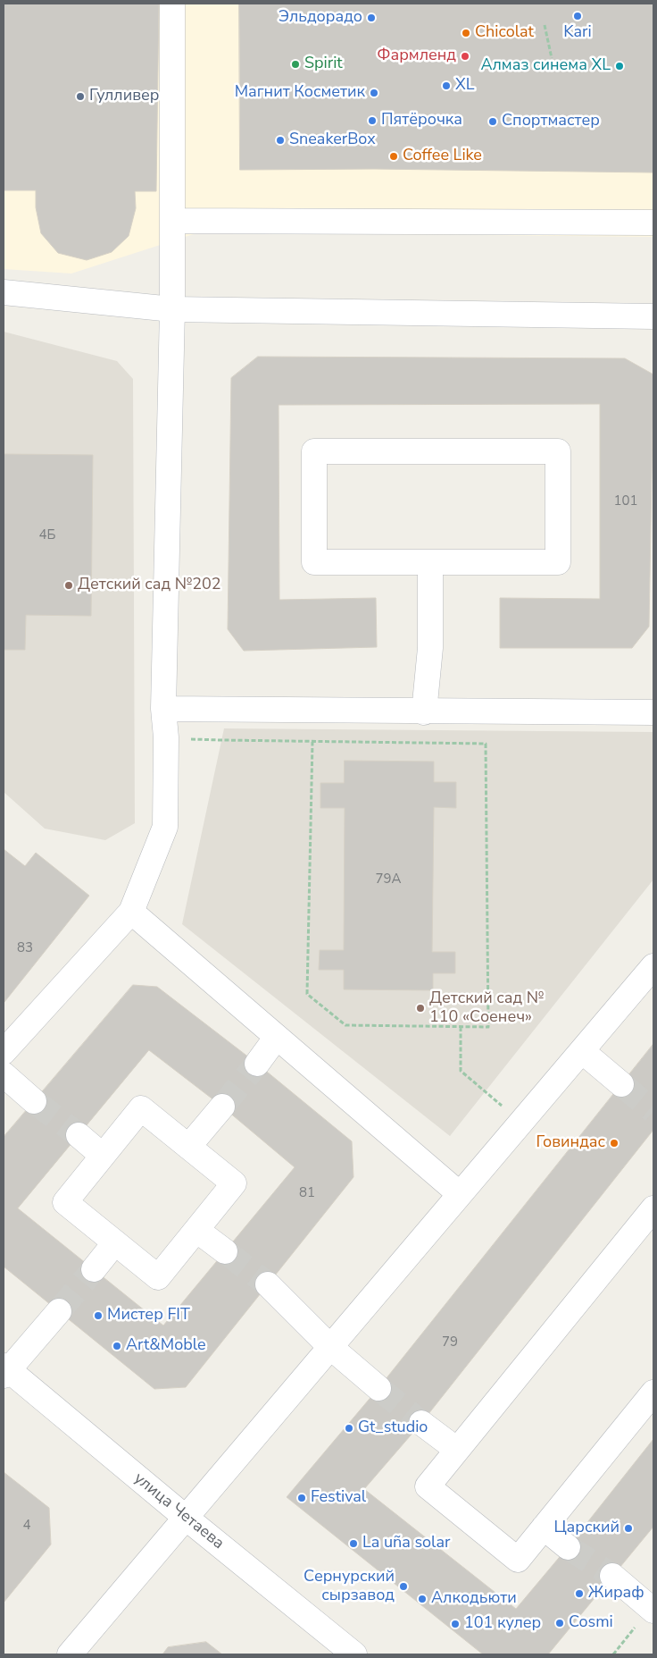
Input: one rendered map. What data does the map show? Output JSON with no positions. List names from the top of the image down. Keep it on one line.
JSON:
{"streets":{"street":["улица Четаева"]},"places":["Kari","Эльдорадо","Chicolat","Фармленд","Spirit","Алмаз синема XL","XL","Магнит Косметик","Гулливер","Пятёрочка","Спортмастер","SneakerBox","Coffee Like","Детский сад №202","Детский сад № 110 «Соенеч»","Говиндас","Мистер FIT","Art&Moble","Gt_studio","Festival","Царский","La uña solar","Сернурский сырзавод","Жираф","Алкодьюти","Cosmi","101 кулер"],"house_numbers":["101","4Б","79А","83","81","79","4"]}
